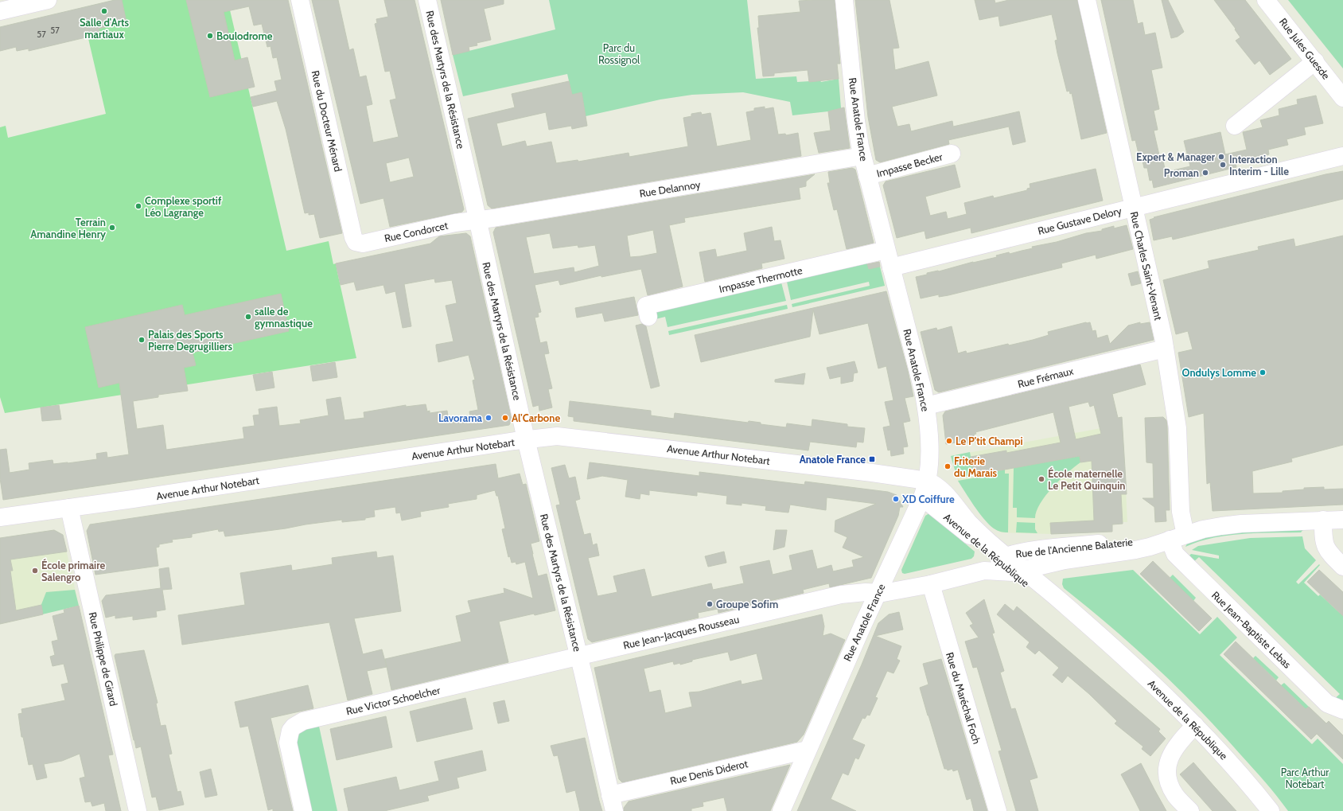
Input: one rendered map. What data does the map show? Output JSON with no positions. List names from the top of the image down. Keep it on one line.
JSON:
{"streets":{"street":["Rue Jules Guesde","Rue des Martyrs de la Résistance","Rue Anatole France","Rue du Docteur Ménard","Impasse Becker","Rue Delannoy","Rue Gustave Delory","Rue Condorcet","Rue Charles Saint-Venant","Impasse Thermotte","Rue Frémaux","Avenue Arthur Notebart","Rue de l'Ancienne Balaterie","Avenue de la République","Rue Jean-Baptiste Lebas","Rue Jean-Jacques Rousseau","Rue Philippe de Girard","Rue du Maréchal Foch","Rue Victor Schoelcher","Rue Denis Diderot"]},"crossings":[["Rue des Martyrs de la Résistance","Rue Delannoy"],["Rue des Martyrs de la Résistance","Rue Condorcet"],["Rue des Martyrs de la Résistance","Avenue Arthur Notebart"],["Rue des Martyrs de la Résistance","Rue Jean-Jacques Rousseau"],["Rue des Martyrs de la Résistance","Rue Victor Schoelcher"],["Rue des Martyrs de la Résistance","Rue Denis Diderot"],["Rue Anatole France","Impasse Becker"],["Rue Anatole France","Rue Delannoy"],["Rue Anatole France","Rue Gustave Delory"],["Rue Anatole France","Impasse Thermotte"],["Rue Anatole France","Rue Frémaux"],["Rue Anatole France","Avenue Arthur Notebart"],["Rue Anatole France","Rue de l'Ancienne Balaterie"],["Rue Anatole France","Avenue de la République"],["Rue Anatole France","Rue Jean-Jacques Rousseau"],["Rue Anatole France","Rue Denis Diderot"],["Rue du Docteur Ménard","Rue Condorcet"],["Rue Delannoy","Rue Condorcet"],["Rue Gustave Delory","Rue Charles Saint-Venant"],["Rue Charles Saint-Venant","Rue Frémaux"],["Rue Charles Saint-Venant","Rue de l'Ancienne Balaterie"],["Avenue Arthur Notebart","Avenue de la République"],["Avenue Arthur Notebart","Rue Philippe de Girard"],["Rue de l'Ancienne Balaterie","Avenue de la République"],["Rue de l'Ancienne Balaterie","Rue Jean-Baptiste Lebas"],["Rue de l'Ancienne Balaterie","Rue Jean-Jacques Rousseau"],["Rue de l'Ancienne Balaterie","Rue du Maréchal Foch"],["Rue Jean-Jacques Rousseau","Rue Victor Schoelcher"]],"parks":["Parc du Rossignol","Parc Arthur Notebart"],"places":{"other":["Salle d'Arts martiaux","Boulodrome","Expert & Manager","Interaction Interim - Lille","Proman","Complexe sportif Léo Lagrange","Terrain Amandine Henry","salle de gymnastique","Palais des Sports Pierre Degrugilliers","Ondulys Lomme","Lavorama","Al'Carbone","Le P'tit Champi","Friterie du Marais","École maternelle Le Petit Quinquin","XD Coiffure","École primaire Salengro","Groupe Sofim"],"transit":["Anatole France"]},"house_numbers":["57","57"]}
